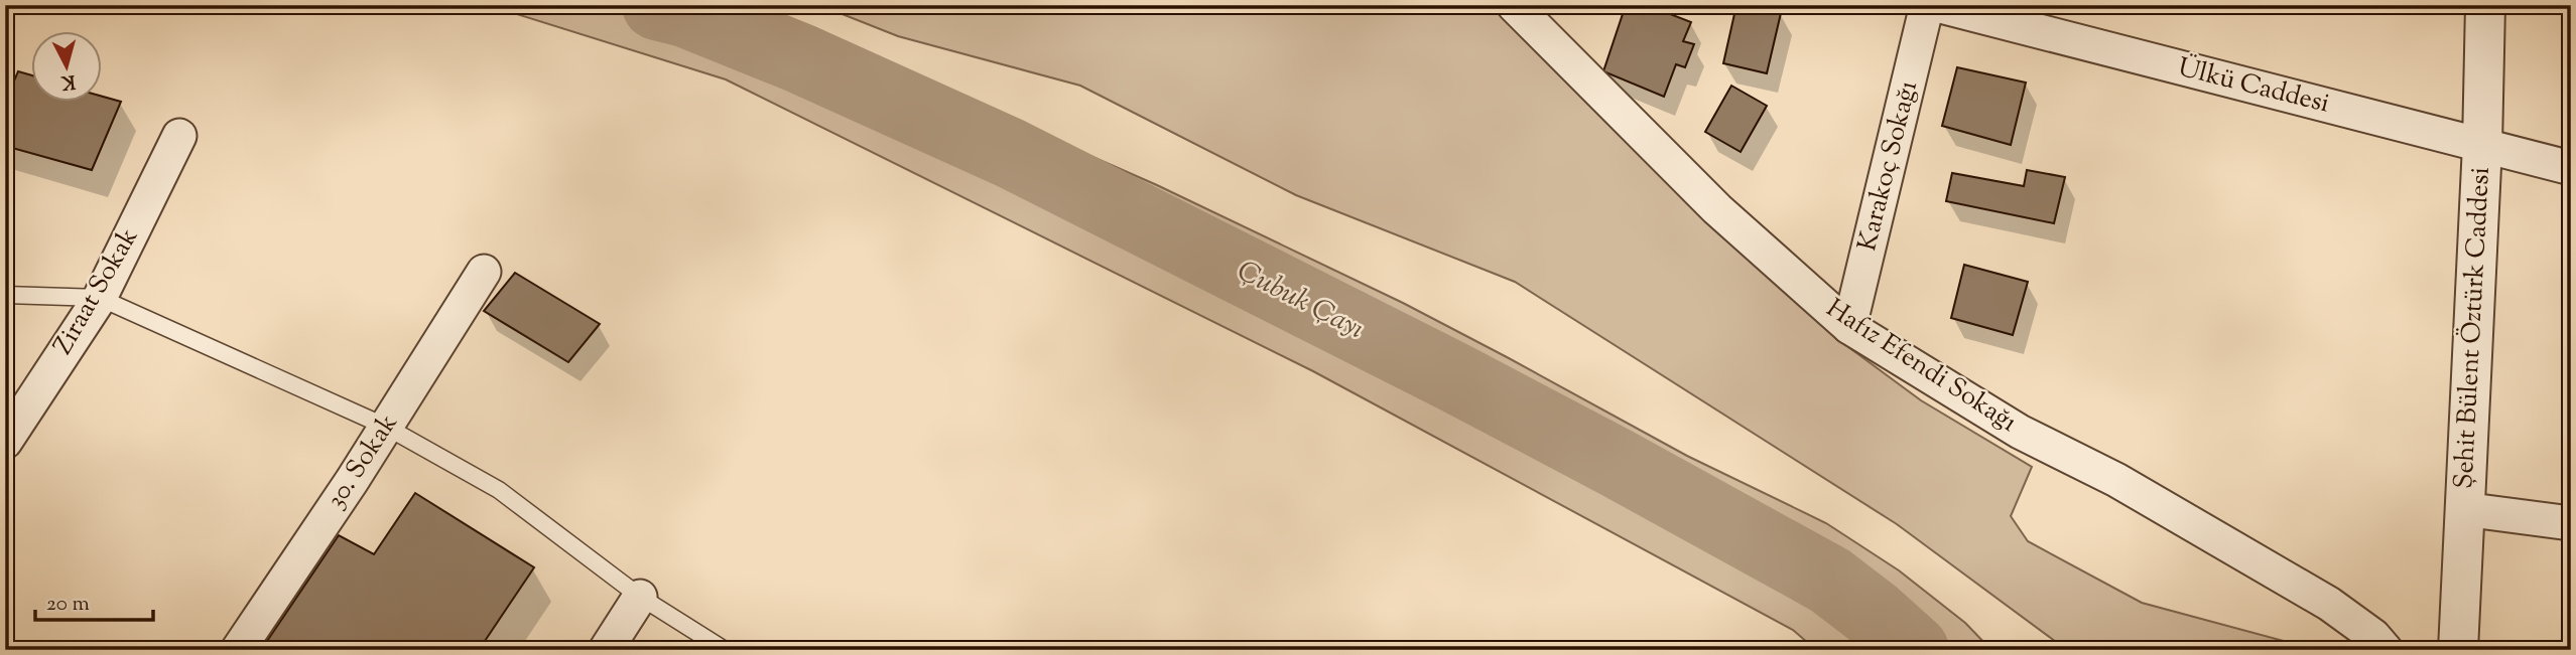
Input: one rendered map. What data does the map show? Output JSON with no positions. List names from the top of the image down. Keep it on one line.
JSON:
{"streets":{"street":["Ülkü Caddesi","Karakoç Sokağı","Ziraat Sokak","Şehit Bülent Öztürk Caddesi","Hafız Efendi Sokağı","30. Sokak"]},"crossings":[["Ülkü Caddesi","Şehit Bülent Öztürk Caddesi"],["Karakoç Sokağı","Hafız Efendi Sokağı"]],"water":["Çubuk Çayı"],"scale_bar":"20 m","north":"bottom"}
